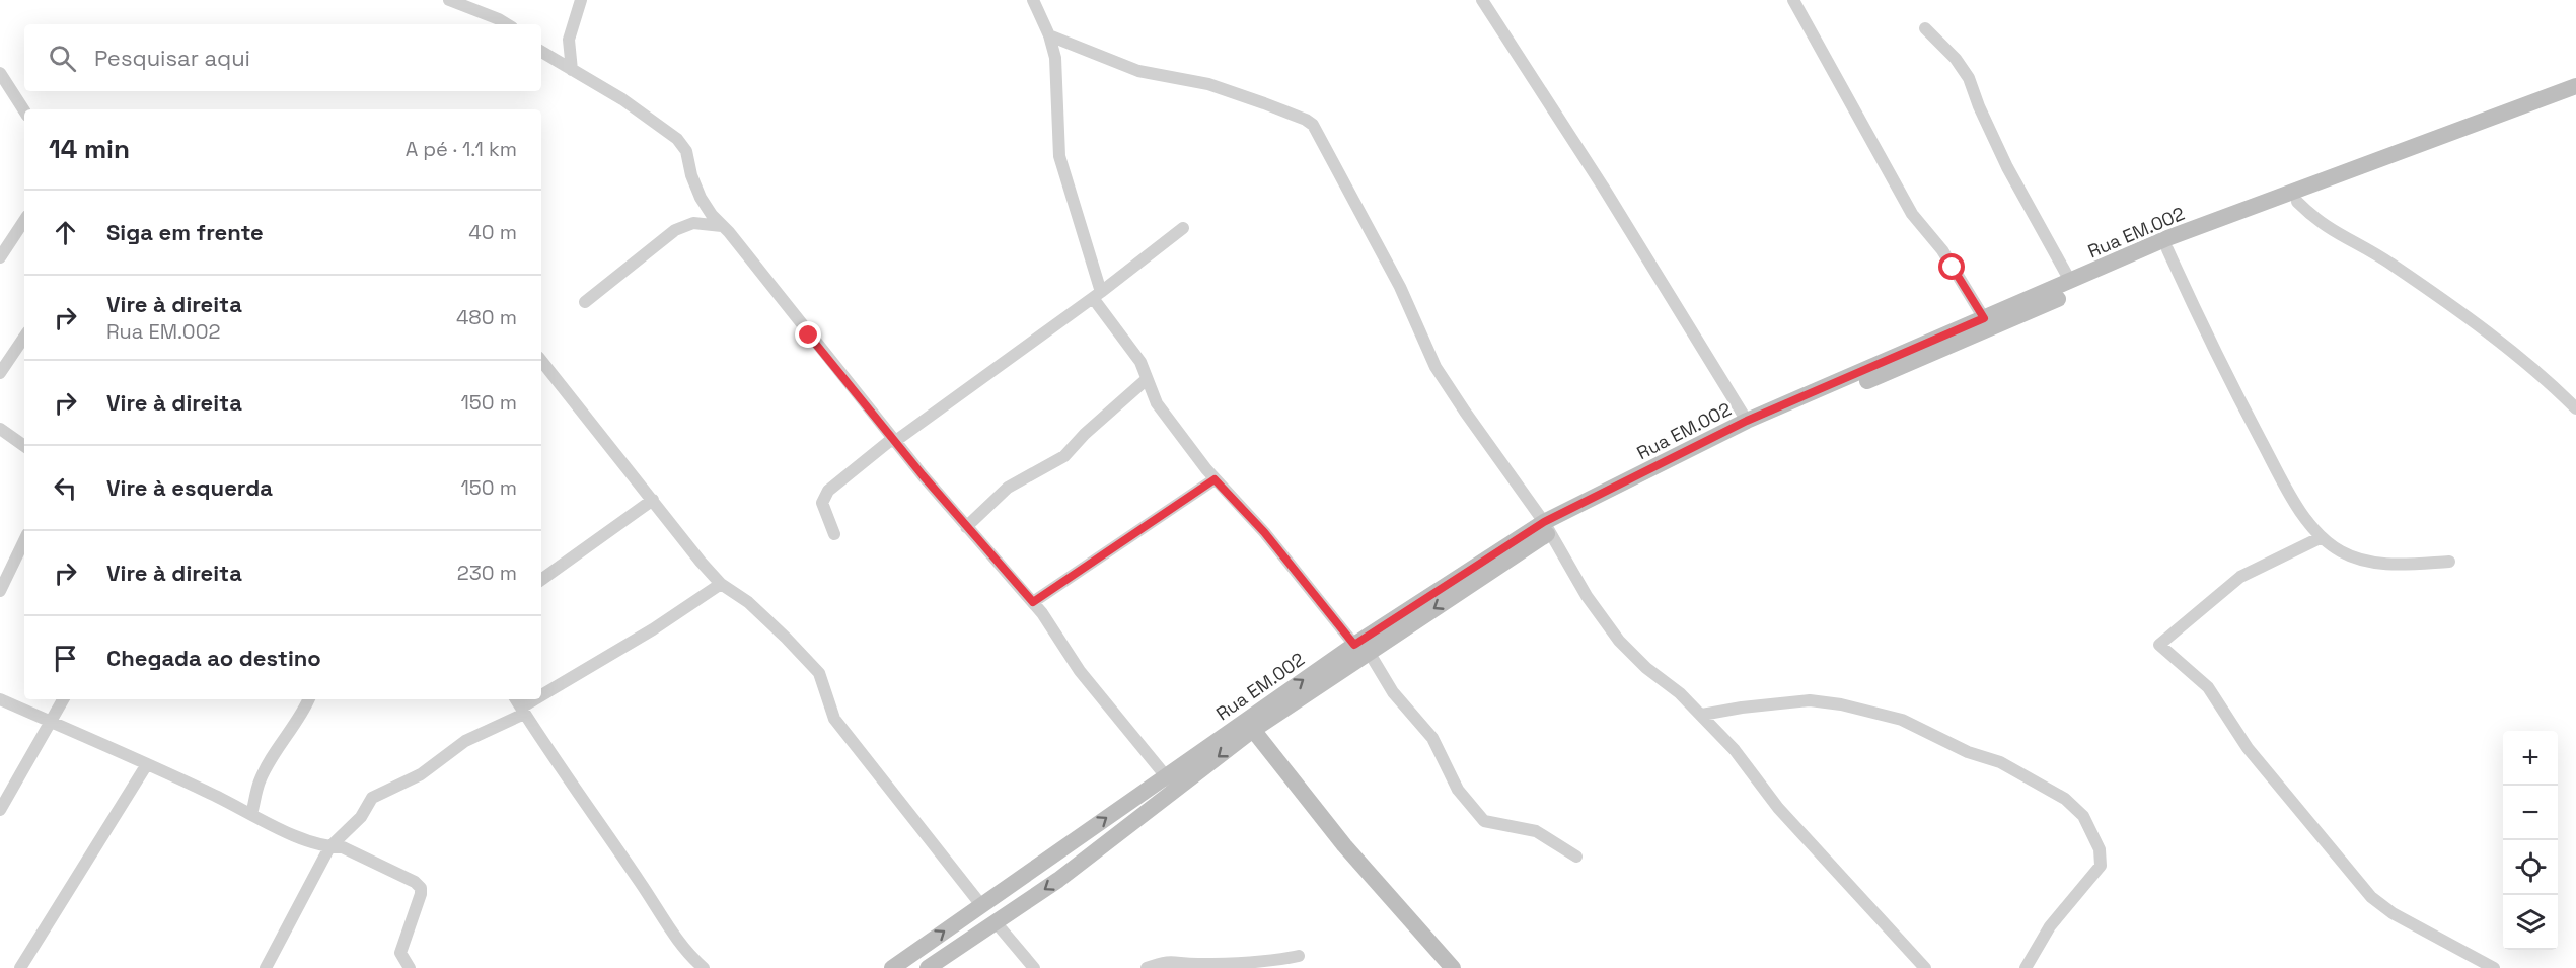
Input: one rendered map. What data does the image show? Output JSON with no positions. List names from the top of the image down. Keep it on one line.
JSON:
{"streets":{"street":["Rua EM.002"]},"page":{"search":"Pesquisar aqui","heading":["14 min","A pé · 1.1 km"],"list":[["Siga em frente","40 m"],["Vire à direita","Rua EM.002","480 m"],["Vire à direita","150 m"],["Vire à esquerda","150 m"],["Vire à direita","230 m"],"Chegada ao destino"],"map_buttons":["+","−"]}}
